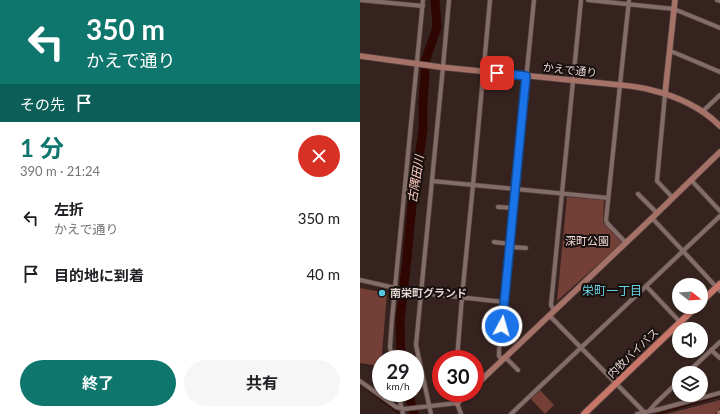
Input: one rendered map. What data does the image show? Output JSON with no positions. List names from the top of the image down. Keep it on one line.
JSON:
{"streets":{"main road":["内牧バイパス"],"street":["かえで通り"]},"districts":["栄町一丁目"],"water":["古隅田川"],"parks":["深町公園"],"places":["南栄町グランド"],"north":"right","page":{"turn":["350 m","かえで通り"],"then":"その先","heading":["1 分","390 m · 21:24"],"list":[{"name":"左折","note":"かえで通り","value":"350 m"},{"name":"目的地に到着","value":"40 m"}],"speed":"29 km/h","limit":"30","buttons":["終了","共有"]}}
